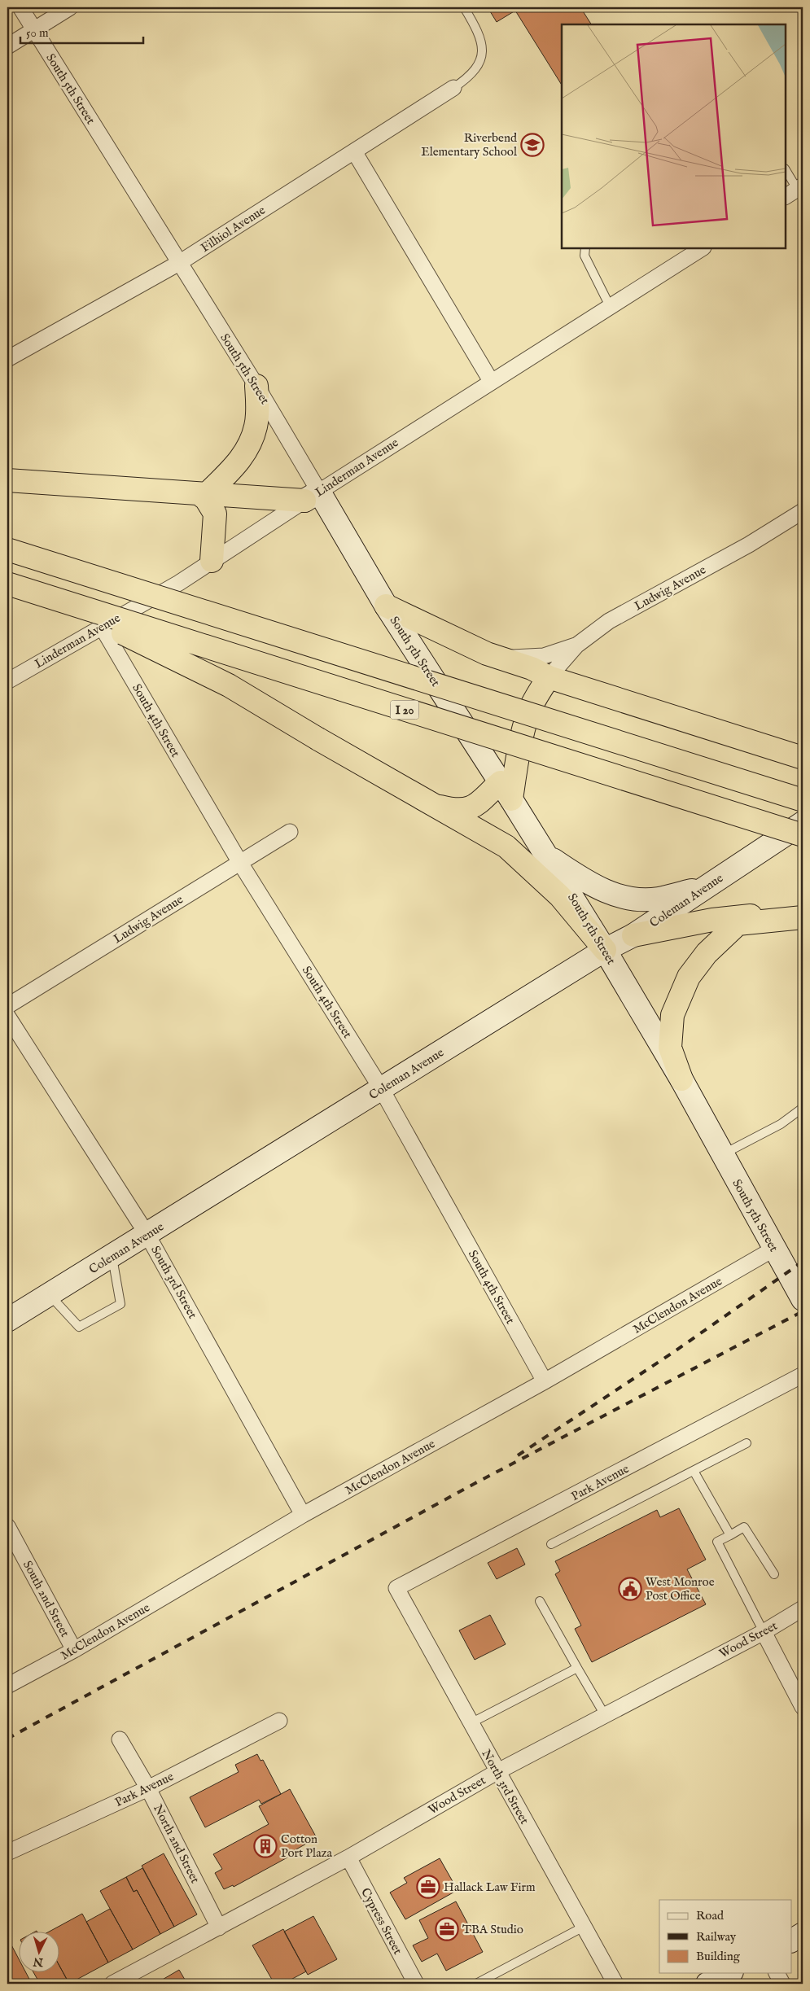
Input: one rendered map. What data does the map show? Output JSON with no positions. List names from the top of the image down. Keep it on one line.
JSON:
{"streets":{"highway":["I 20"],"street":["South 5th Street","Filhiol Avenue","Linderman Avenue","Ludwig Avenue","South 4th Street","Coleman Avenue","South 3rd Street","McClendon Avenue","Park Avenue","South 2nd Street","Wood Street","North 3rd Street","North 2nd Street","Cypress Street"]},"crossings":[["South 5th Street","Filhiol Avenue"],["South 5th Street","Linderman Avenue"],["South 5th Street","Coleman Avenue"],["South 5th Street","McClendon Avenue"],["Linderman Avenue","South 4th Street"],["Ludwig Avenue","South 4th Street"],["South 4th Street","Coleman Avenue"],["South 4th Street","McClendon Avenue"],["Coleman Avenue","South 3rd Street"],["South 3rd Street","McClendon Avenue"],["McClendon Avenue","South 2nd Street"],["Park Avenue","North 3rd Street"],["Park Avenue","North 2nd Street"],["Wood Street","North 3rd Street"],["Wood Street","North 2nd Street"],["Wood Street","Cypress Street"]],"places":{"school or university":["Riverbend Elementary School"],"public building":["West Monroe Post Office"],"building":["Cotton Port Plaza"],"office":["Hallack Law Firm","TBA Studio"]},"legend":["Road","Railway","Building"],"scale_bar":"50 m","north":"bottom"}
